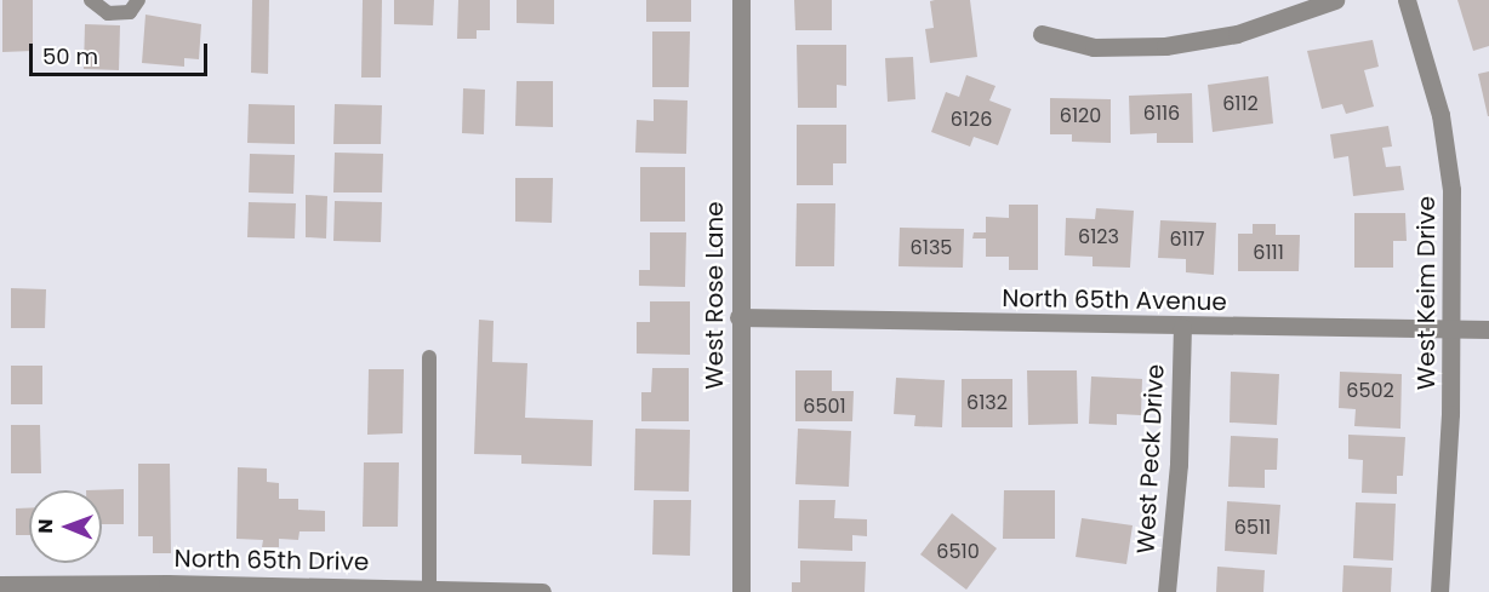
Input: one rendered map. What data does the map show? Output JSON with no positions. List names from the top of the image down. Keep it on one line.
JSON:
{"streets":{"street":["West Keim Drive","West Rose Lane","North 65th Avenue","West Peck Drive","North 65th Drive"]},"crossings":[["West Keim Drive","North 65th Avenue"],["West Rose Lane","North 65th Avenue"],["North 65th Avenue","West Peck Drive"]],"house_numbers":["6112","6116","6120","6126","6123","6117","6135","6111","6502","6132","6501","6511","6510"],"scale_bar":"50 m","north":"left"}
